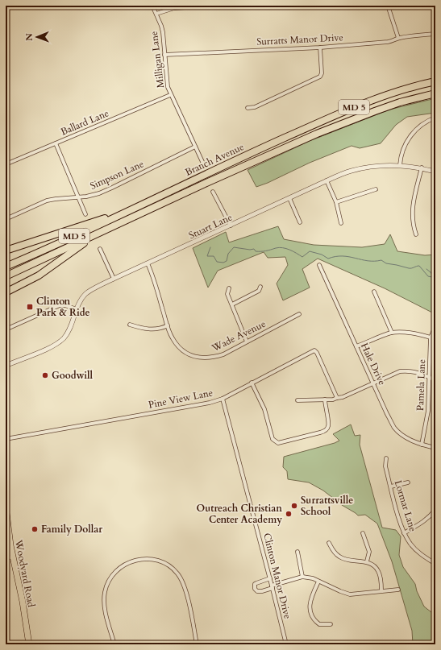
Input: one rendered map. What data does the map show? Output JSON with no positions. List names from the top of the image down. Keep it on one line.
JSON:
{"streets":{"highway":["MD 5","Branch Avenue"],"main road":["Woodyard Road"],"street":["Surratts Manor Drive","Milligan Lane","Ballard Lane","Simpson Lane","Stuart Lane","Wade Avenue","Hale Drive","Pamela Lane","Pine View Lane","Lormar Lane","Clinton Manor Drive"]},"crossings":[["Surratts Manor Drive","Milligan Lane"],["Milligan Lane","Ballard Lane"],["Milligan Lane","Simpson Lane"],["Stuart Lane","Wade Avenue"],["Hale Drive","Pamela Lane"],["Pine View Lane","Clinton Manor Drive"]],"places":{"transit":["Clinton Park & Ride"],"other":["Goodwill","Surrattsville School","Outreach Christian Center Academy","Family Dollar"]},"north":"left"}
